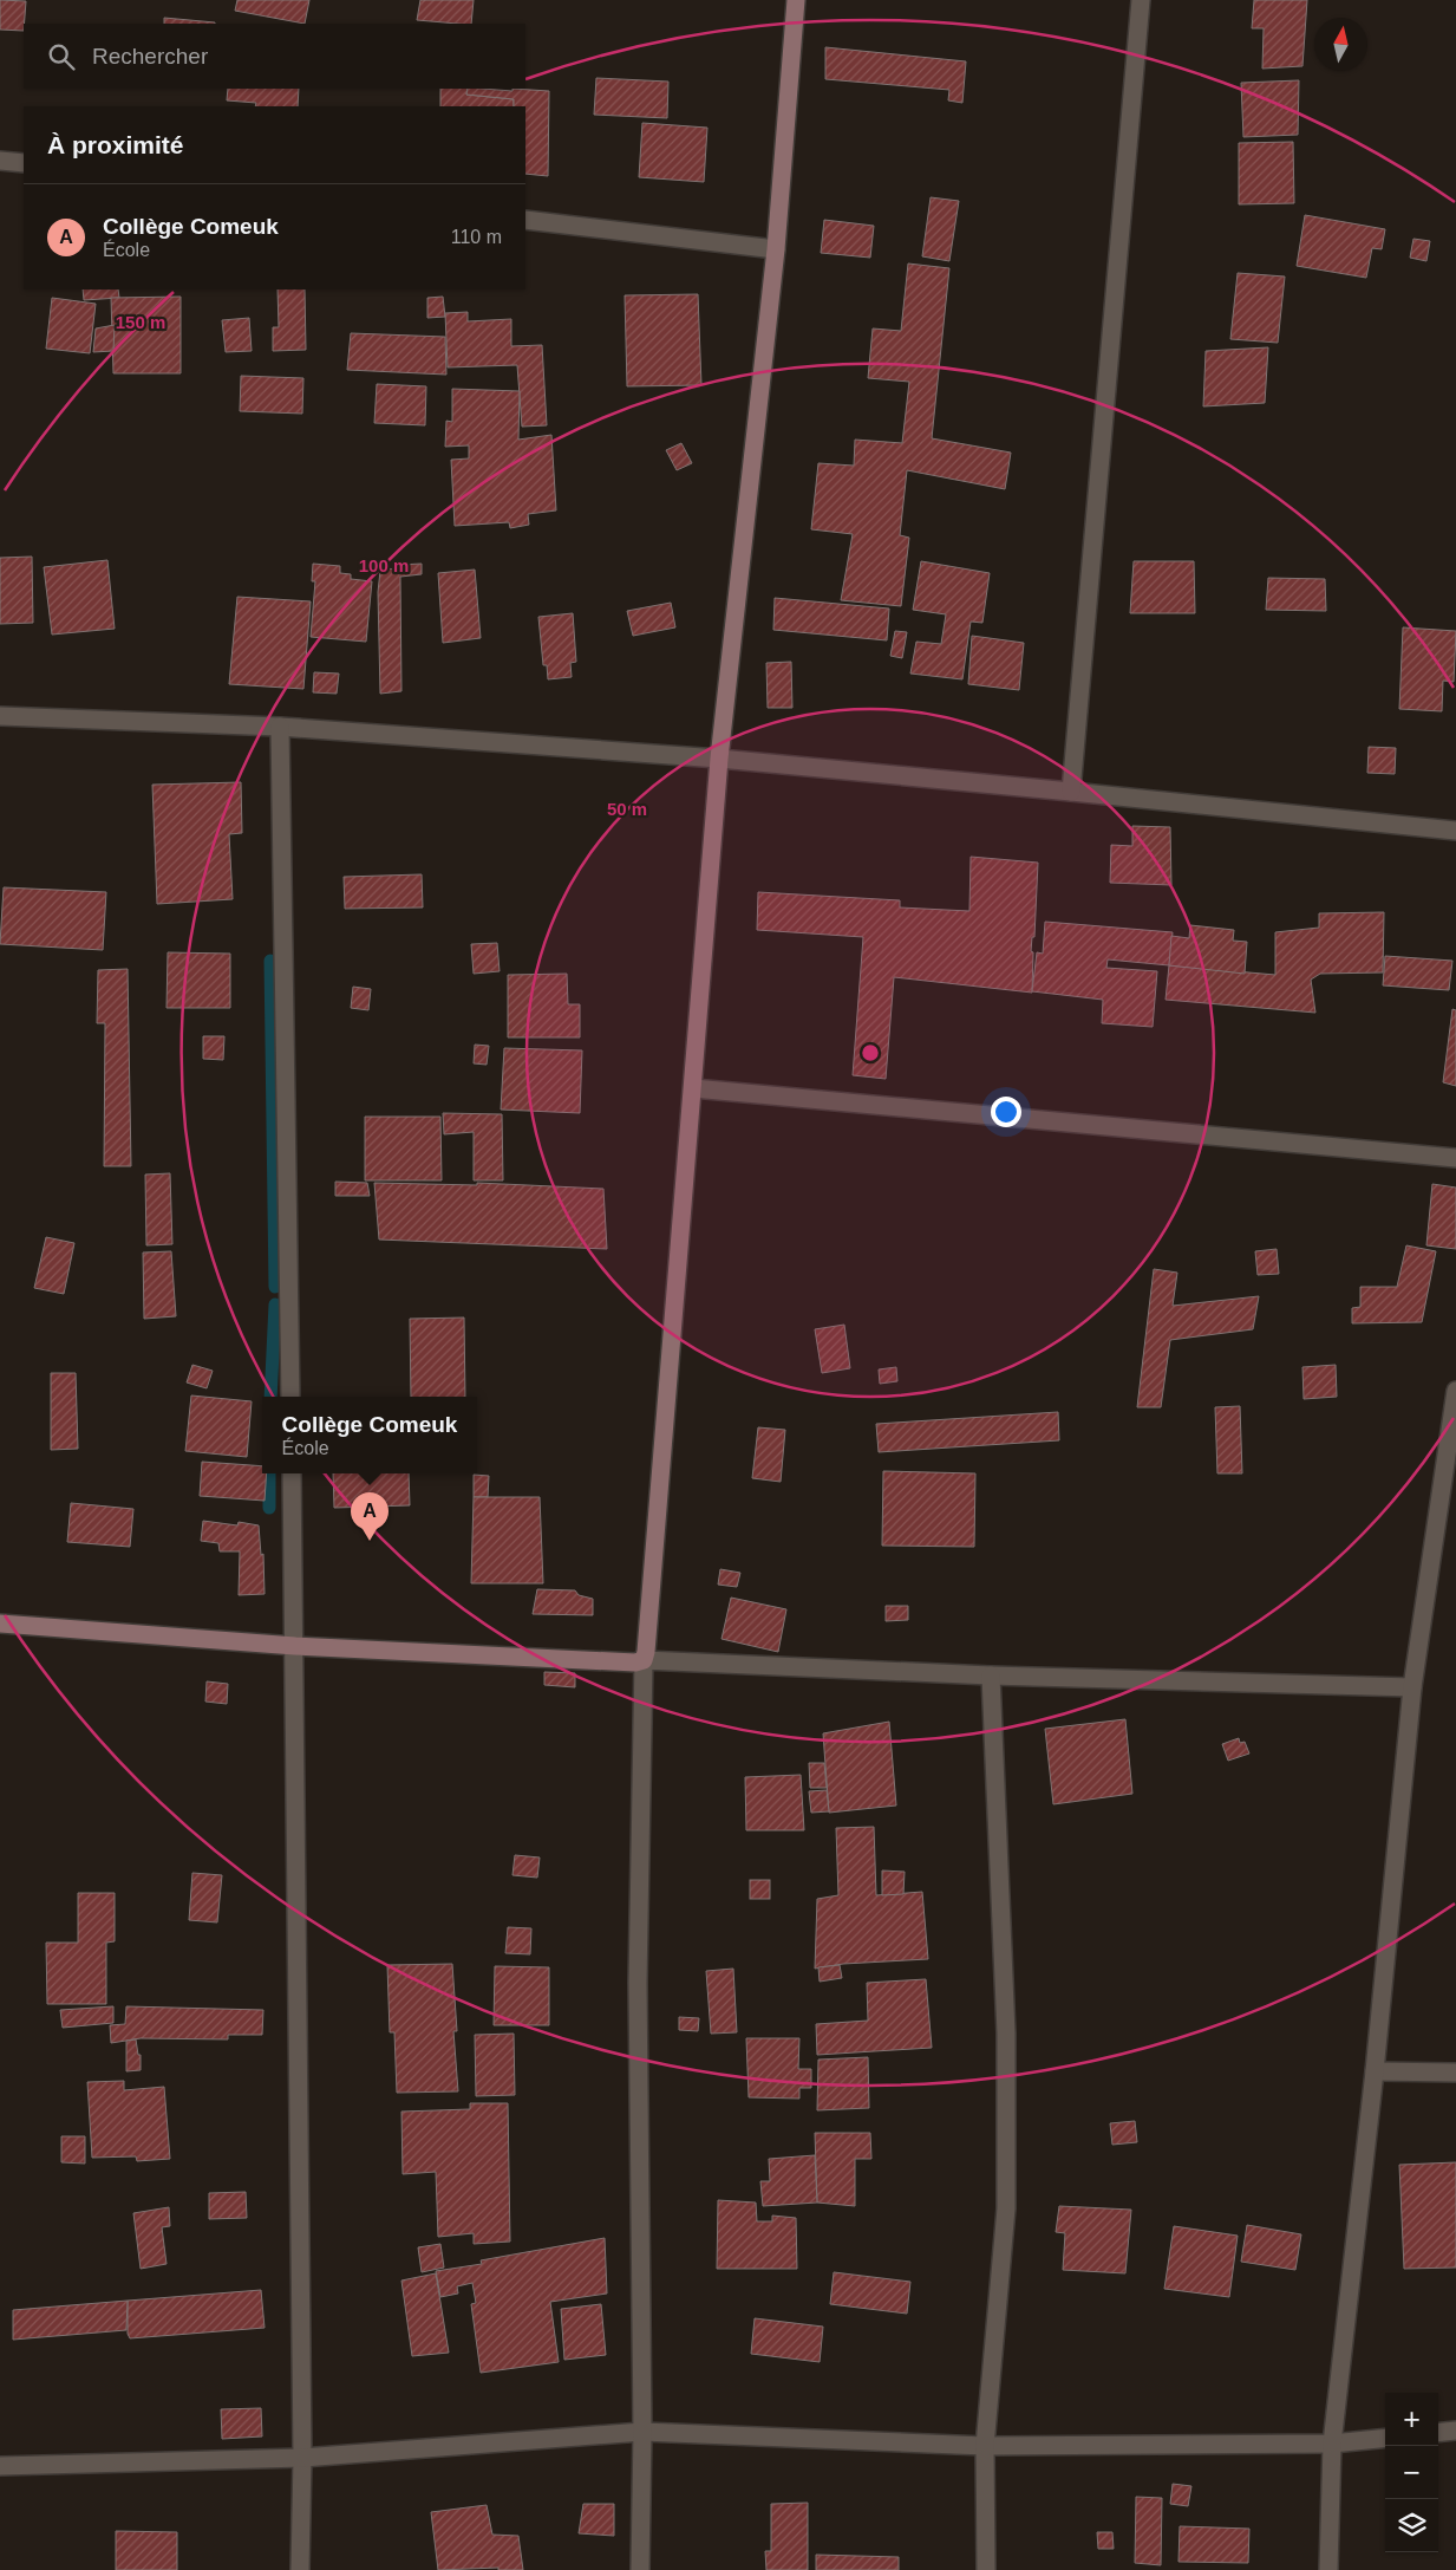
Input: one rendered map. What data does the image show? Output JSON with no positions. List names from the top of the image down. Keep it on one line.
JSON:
{"north":"top","page":{"search":"Rechercher","heading":"À proximité","list":[{"mark":"A","name":"Collège Comeuk","note":"École","value":"110 m"}],"popup":["Collège Comeuk","École"],"pins":"A","map_buttons":["+","−"]},"rings":["150 m","100 m","50 m"]}
